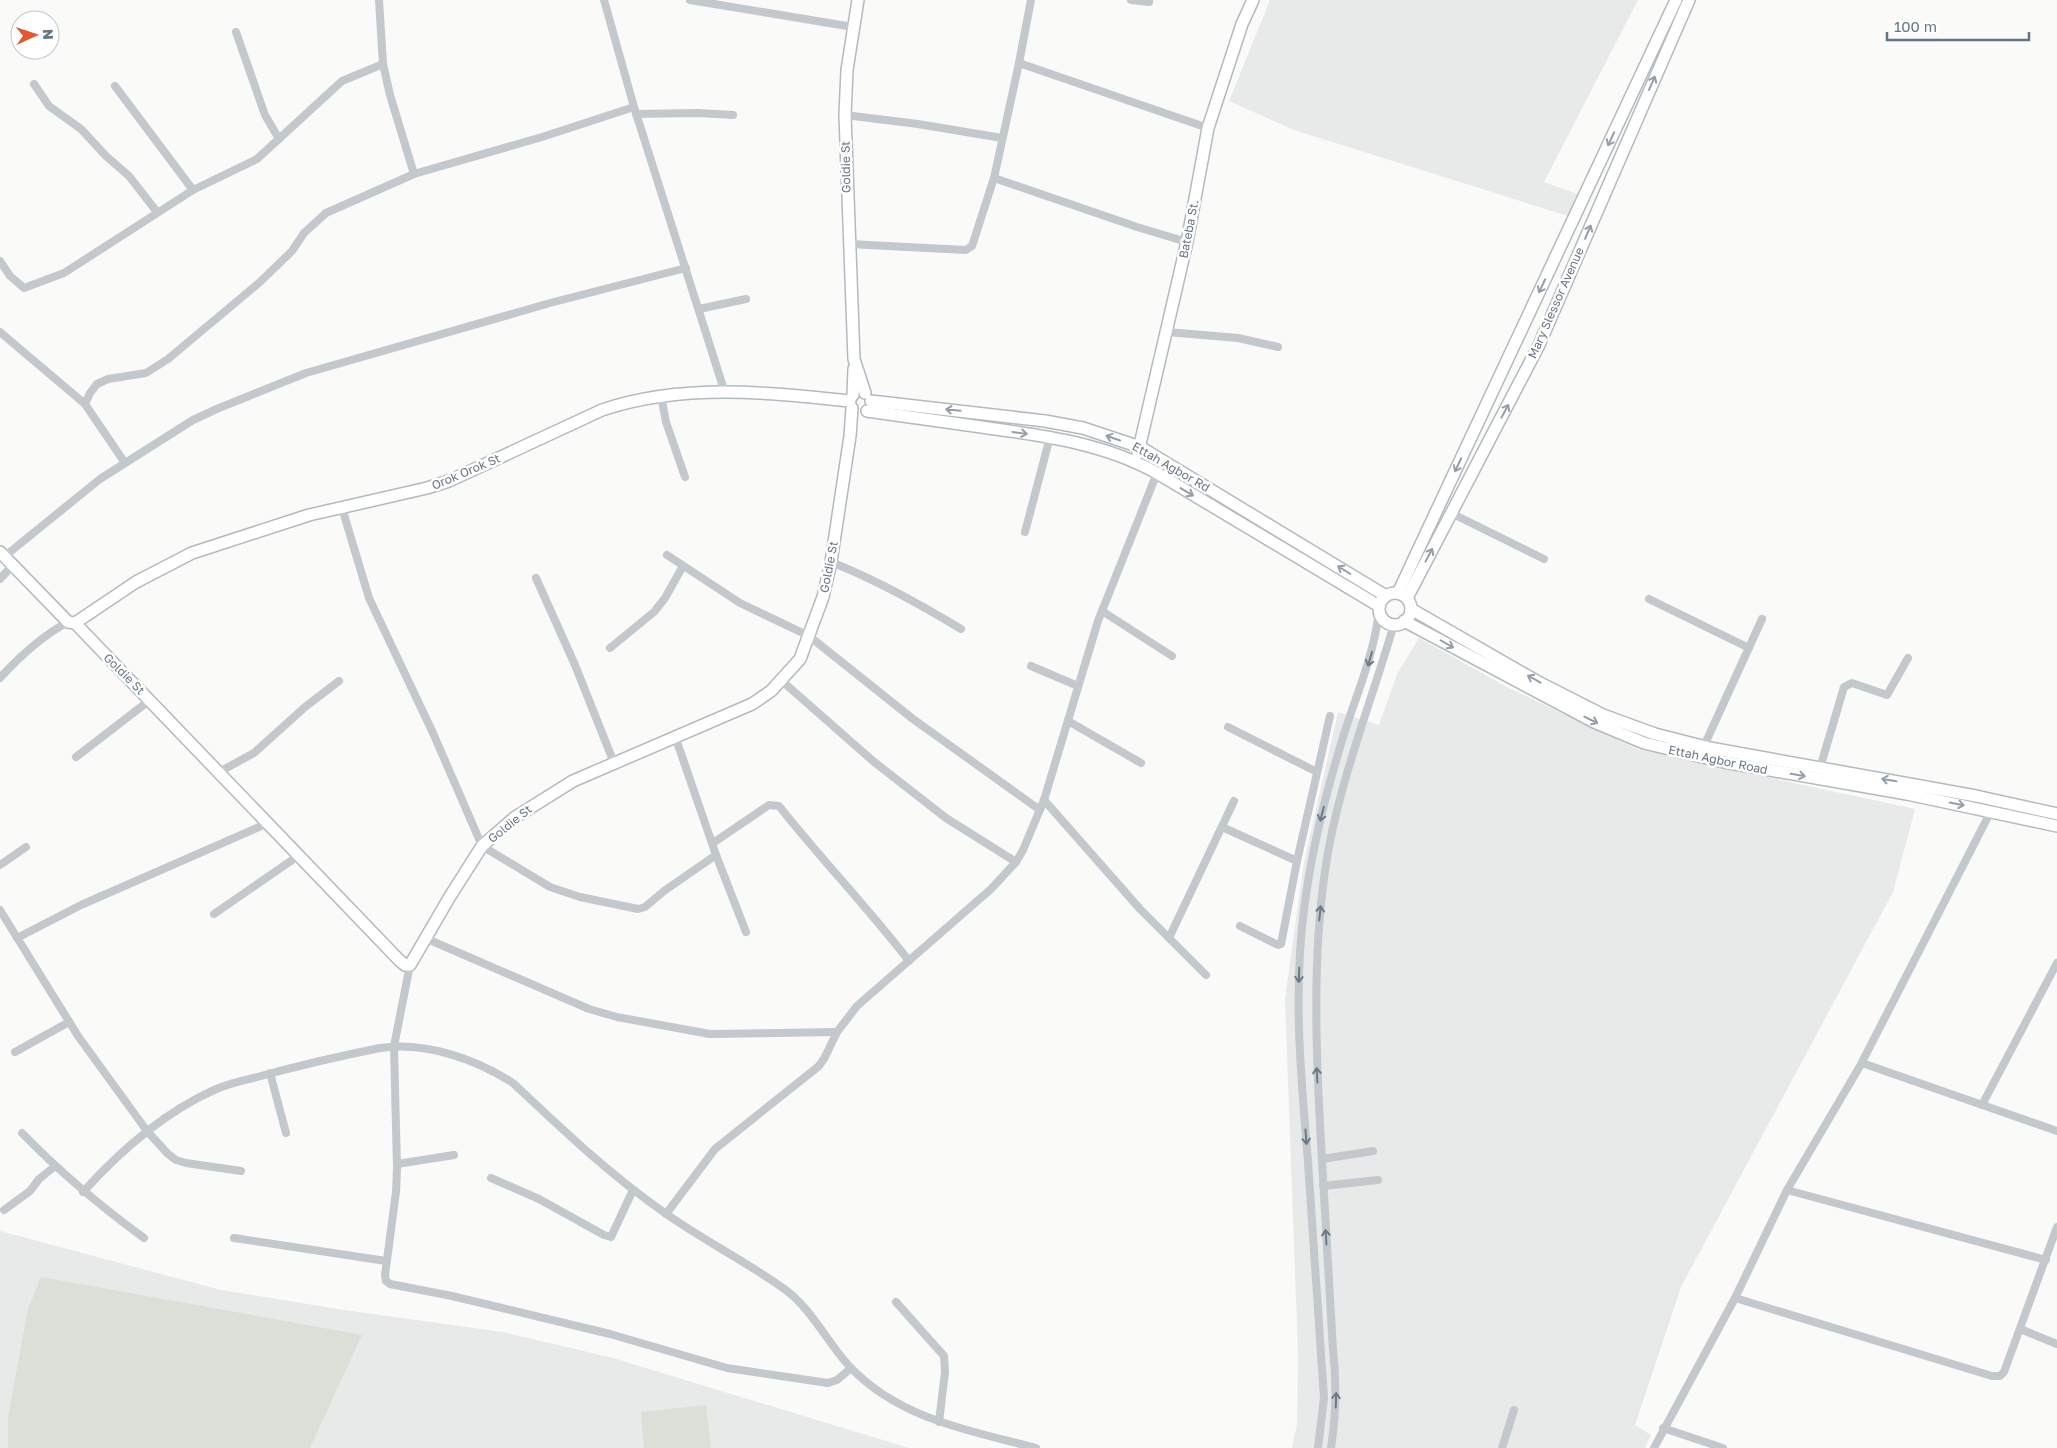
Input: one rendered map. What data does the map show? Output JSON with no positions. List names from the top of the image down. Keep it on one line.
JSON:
{"streets":{"main road":["Goldie St","Bateba St.","Mary Slessor Avenue","Ettah Agbor Rd","Orok Orok St","Ettah Agbor Road"]},"crossings":[["Goldie St","Ettah Agbor Rd"],["Goldie St","Orok Orok St"],["Bateba St.","Ettah Agbor Rd"],["Mary Slessor Avenue","Ettah Agbor Road"],["Ettah Agbor Rd","Ettah Agbor Road"]],"scale_bar":"100 m","north":"right"}
